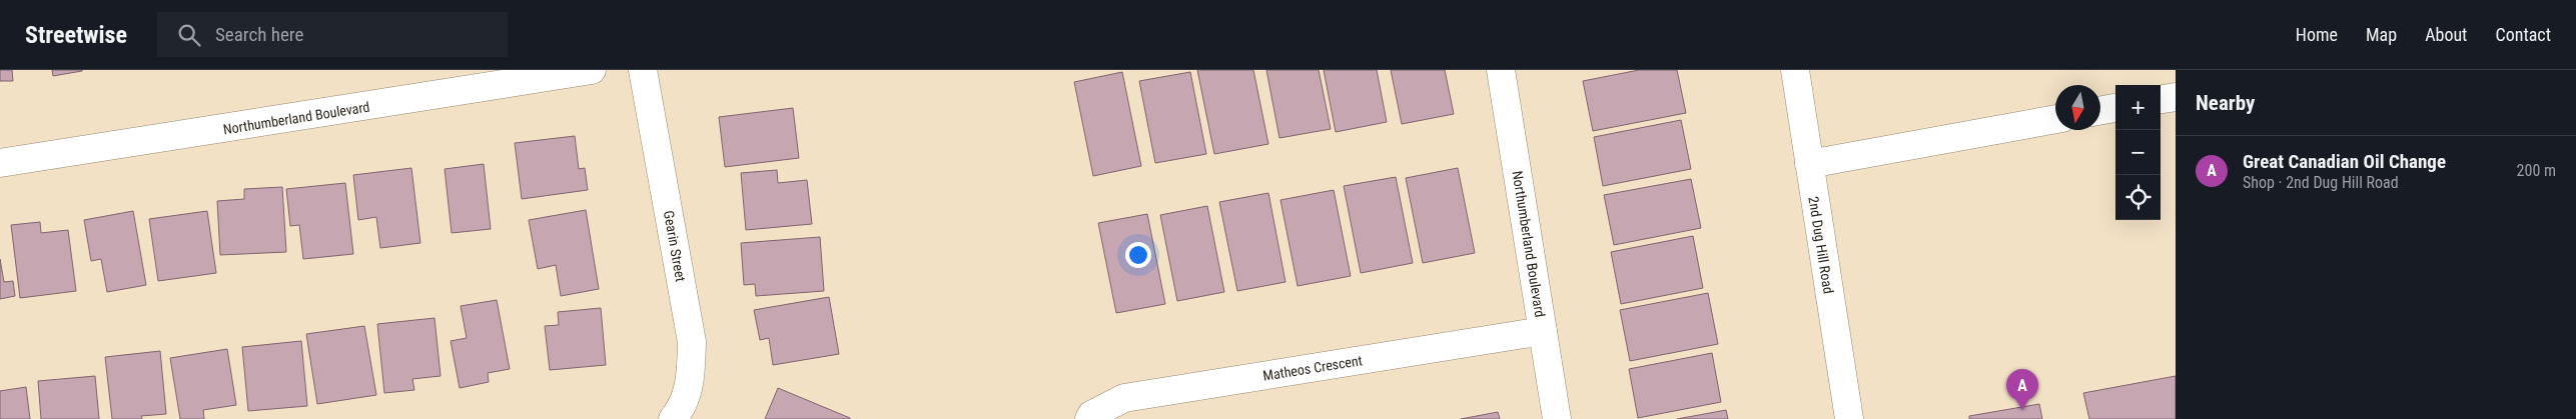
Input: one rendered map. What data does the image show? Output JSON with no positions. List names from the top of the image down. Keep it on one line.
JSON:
{"streets":{"street":["Northumberland Boulevard","2nd Dug Hill Road","Gearin Street","Matheos Crescent"]},"crossings":[["Northumberland Boulevard","Matheos Crescent"]],"north":"bottom","page":{"header":"Streetwise","search":"Search here","nav":["Home","Map","About","Contact"],"heading":"Nearby","map_buttons":["+","−"],"list":[{"mark":"A","name":"Great Canadian Oil Change","note":"Shop · 2nd Dug Hill Road","value":"200 m"}],"pins":"A"}}
